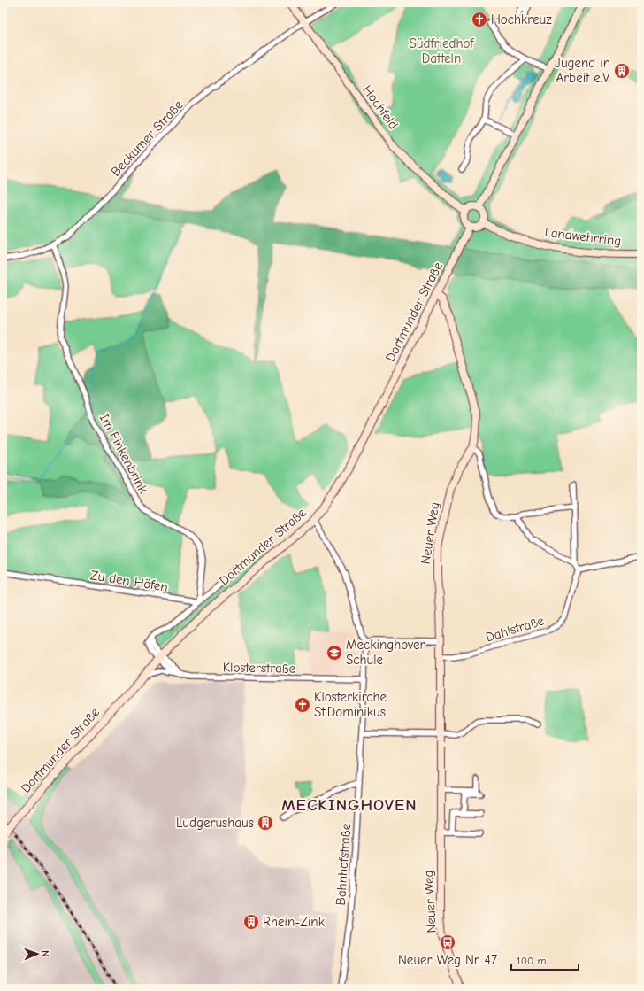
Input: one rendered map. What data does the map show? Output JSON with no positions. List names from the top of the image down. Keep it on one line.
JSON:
{"streets":{"street":["Hochfeld","Beckumer Straße","Landwehrring","Dortmunder Straße","Im Finkenbrink","Neuer Weg","Zu den Höfen","Dahlstraße","Klosterstraße","Bahnhofstraße"]},"crossings":[["Hochfeld","Beckumer Straße"],["Hochfeld","Landwehrring"],["Hochfeld","Dortmunder Straße"],["Beckumer Straße","Im Finkenbrink"],["Landwehrring","Dortmunder Straße"],["Dortmunder Straße","Neuer Weg"],["Dortmunder Straße","Klosterstraße"],["Dortmunder Straße","Bahnhofstraße"],["Im Finkenbrink","Zu den Höfen"],["Neuer Weg","Dahlstraße"],["Klosterstraße","Bahnhofstraße"]],"districts":["MECKINGHOVEN"],"parks":["Südfriedhof Datteln"],"places":{"church":["Hochkreuz","Klosterkirche St.Dominikus"],"building":["Jugend in Arbeit e.V.","Ludgerushaus","Rhein-Zink"],"school or university":["Meckinghover Schule"],"bus stop":["Neuer Weg Nr. 47"]},"scale_bar":"100 m","north":"right"}
